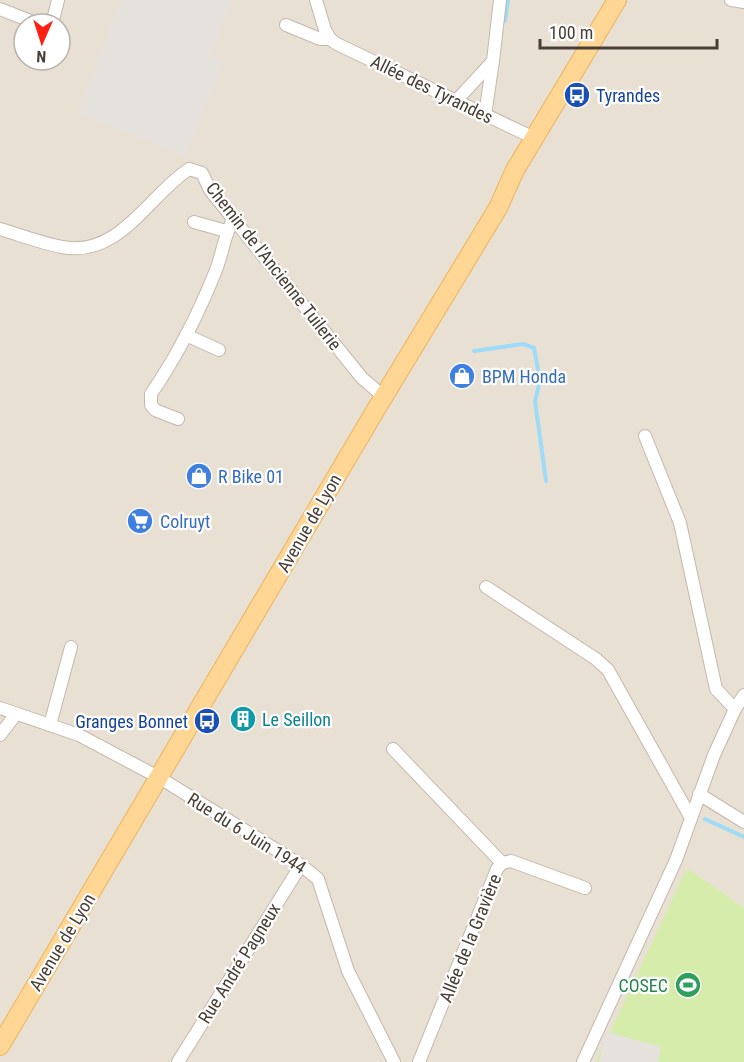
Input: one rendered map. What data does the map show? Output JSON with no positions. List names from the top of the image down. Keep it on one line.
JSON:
{"streets":{"main road":["Avenue de Lyon"],"street":["Allée des Tyrandes","Chemin de l'Ancienne Tuilerie","Rue du 6 Juin 1944","Allée de la Gravière","Rue André Pagneux"]},"crossings":[["Allée des Tyrandes","Avenue de Lyon"],["Chemin de l'Ancienne Tuilerie","Avenue de Lyon"],["Avenue de Lyon","Rue du 6 Juin 1944"],["Rue du 6 Juin 1944","Rue André Pagneux"]],"places":{"bus stop":["Tyrandes","Granges Bonnet"],"shop":["BPM Honda","R Bike 01"],"supermarket":["Colruyt"],"building":["Le Seillon"],"sports":["COSEC"]},"scale_bar":"100 m","north":"bottom"}
